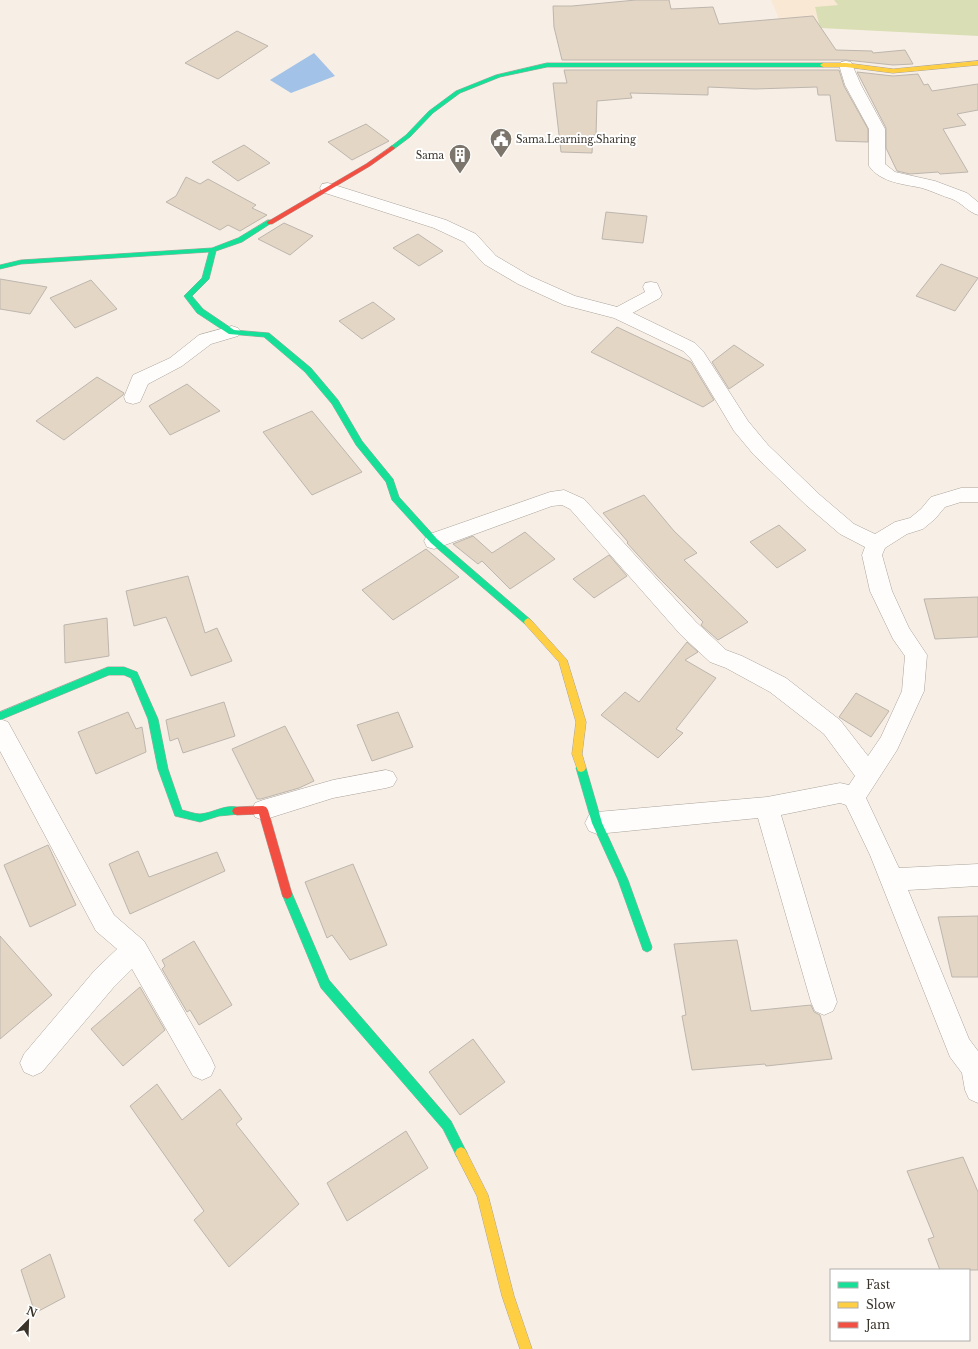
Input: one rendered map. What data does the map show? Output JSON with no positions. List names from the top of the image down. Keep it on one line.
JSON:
{"places":{"public building":["Sama.Learning.Sharing"],"building":["Sama"]},"legend":["Fast","Slow","Jam"],"north":"top right"}
